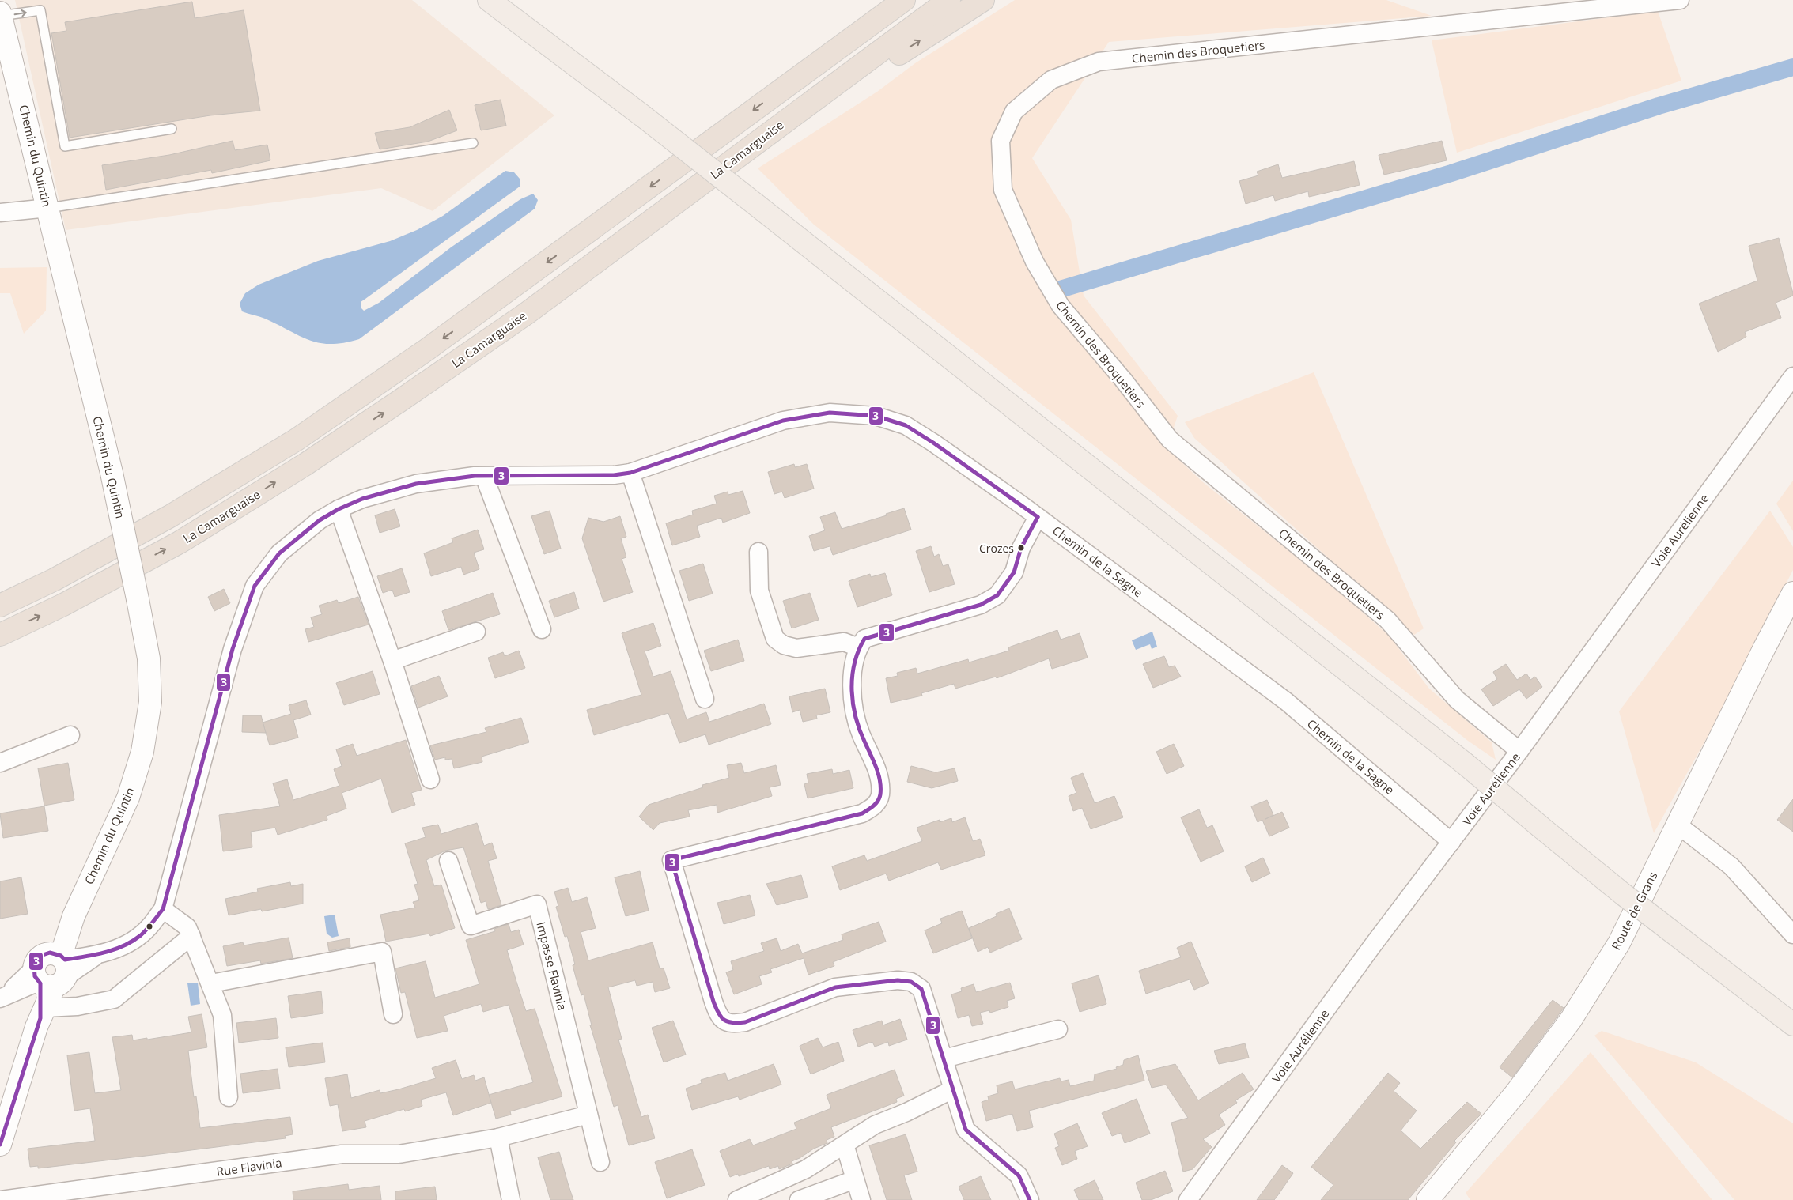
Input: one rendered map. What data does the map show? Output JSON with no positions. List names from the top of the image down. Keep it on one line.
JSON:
{"streets":{"highway":["La Camarguaise"],"street":["Chemin des Broquetiers","Chemin du Quintin","Voie Aurélienne","Chemin de la Sagne","Route de Grans","Impasse Flavinia","Rue Flavinia"]},"crossings":[["Chemin des Broquetiers","Voie Aurélienne"],["Chemin du Quintin","Chemin de la Sagne"],["Voie Aurélienne","Chemin de la Sagne"],["Impasse Flavinia","Rue Flavinia"]],"places":["Crozes"],"lines":["transit line 3"]}
